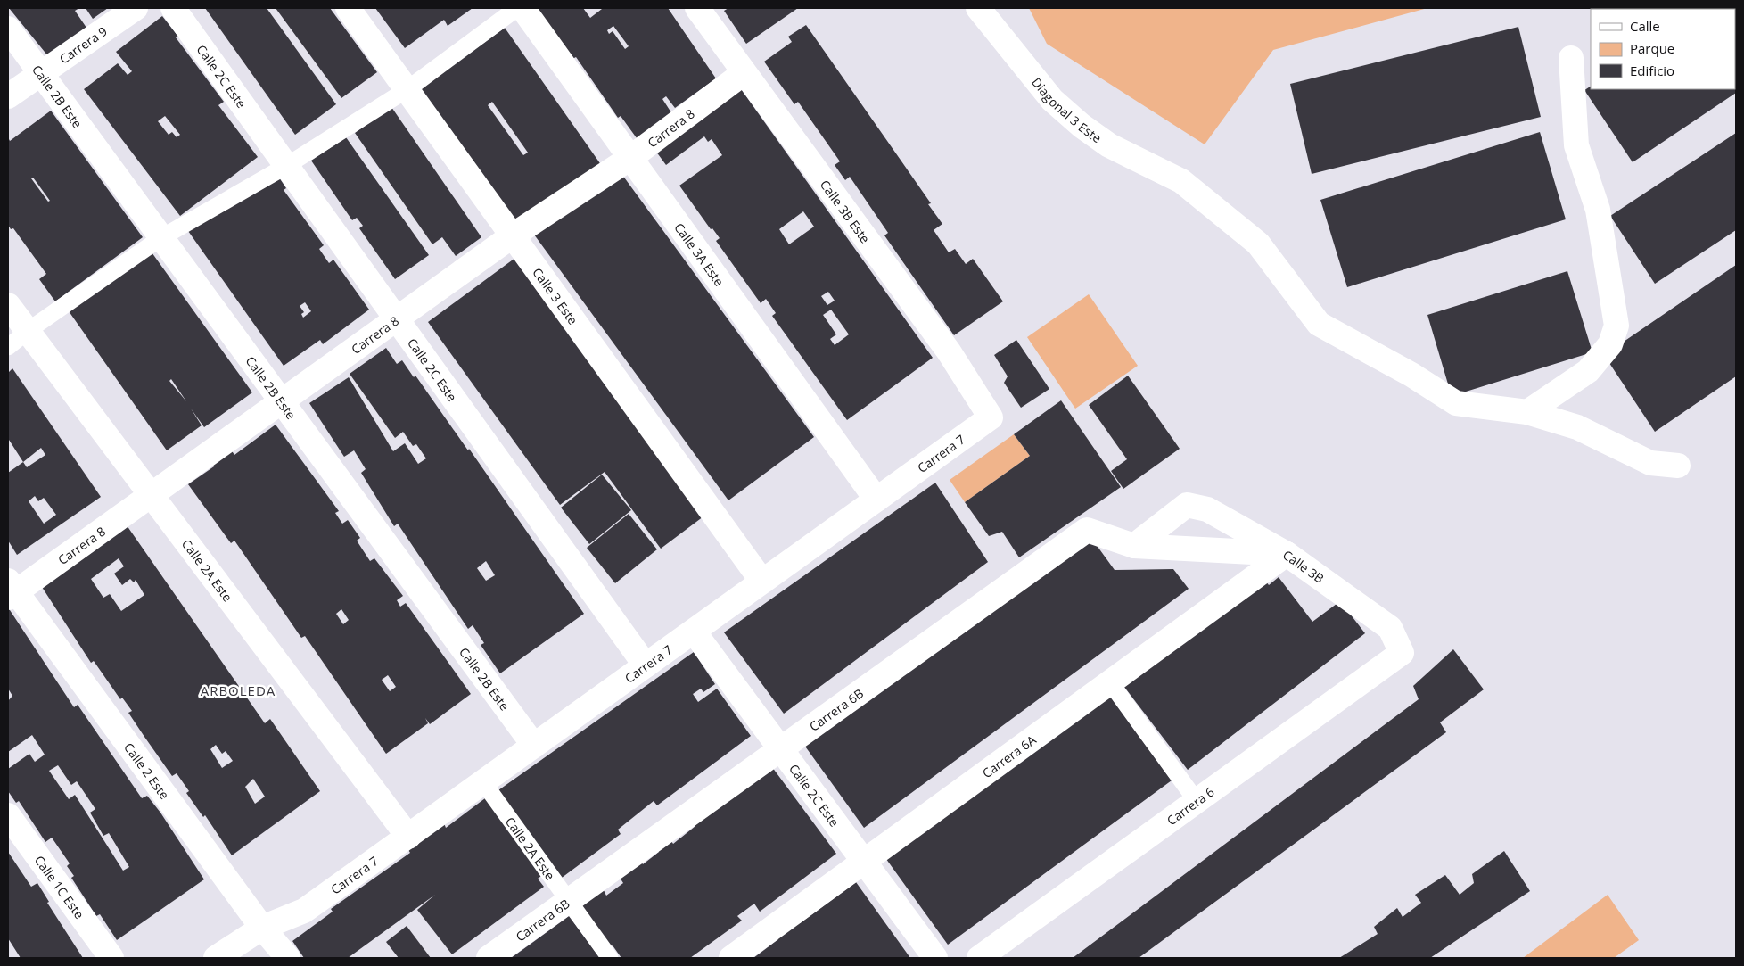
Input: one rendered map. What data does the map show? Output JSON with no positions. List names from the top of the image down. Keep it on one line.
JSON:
{"streets":{"street":["Carrera 9","Calle 2C Este","Calle 2B Este","Diagonal 3 Este","Carrera 8","Calle 3B Este","Calle 3A Este","Calle 3 Este","Carrera 7","Calle 3B","Calle 2A Este","Carrera 6B","Carrera 6A","Calle 2 Este","Carrera 6","Calle 1C Este"]},"crossings":[["Carrera 9","Calle 2B Este"],["Calle 2C Este","Carrera 8"],["Calle 2C Este","Carrera 7"],["Calle 2C Este","Carrera 6B"],["Calle 2C Este","Carrera 6A"],["Calle 2B Este","Carrera 8"],["Calle 2B Este","Carrera 7"],["Carrera 8","Calle 3B Este"],["Carrera 8","Calle 3A Este"],["Carrera 8","Calle 3 Este"],["Carrera 8","Calle 2A Este"],["Carrera 8","Calle 2 Este"],["Calle 3B Este","Carrera 7"],["Calle 3A Este","Carrera 7"],["Calle 3 Este","Carrera 7"],["Carrera 7","Calle 2A Este"],["Carrera 7","Calle 2 Este"],["Calle 3B","Carrera 6B"],["Calle 3B","Carrera 6A"],["Calle 3B","Carrera 6"],["Calle 2A Este","Carrera 6B"]],"districts":["ARBOLEDA"],"legend":["Calle","Parque","Edificio"]}
